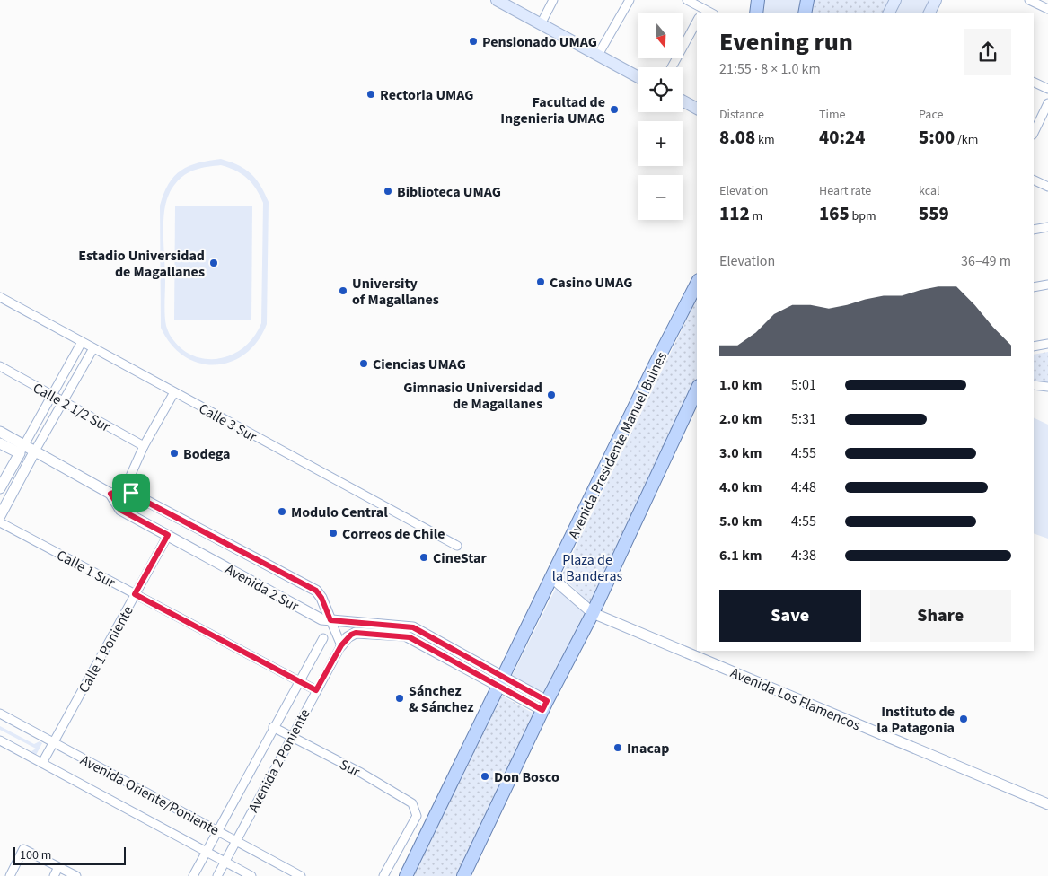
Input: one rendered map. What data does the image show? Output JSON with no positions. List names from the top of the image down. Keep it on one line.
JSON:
{"streets":{"main road":["Avenida Presidente Manuel Bulnes"],"street":["Calle 2 1/2 Sur","Calle 3 Sur","Calle 1 Sur","Avenida 2 Sur","Calle 1 Poniente","Avenida Los Flamencos","Avenida 2 Poniente","Sur","Avenida Oriente/Poniente"]},"crossings":[["Avenida Presidente Manuel Bulnes","Avenida Los Flamencos"],["Calle 1 Sur","Calle 1 Poniente"],["Calle 1 Sur","Avenida 2 Poniente"],["Avenida 2 Sur","Calle 1 Poniente"],["Calle 1 Poniente","Avenida Oriente/Poniente"],["Avenida 2 Poniente","Sur"],["Avenida 2 Poniente","Avenida Oriente/Poniente"]],"parks":["Plaza de la Banderas"],"places":["Pensionado UMAG","Rectoria UMAG","Facultad de Ingenieria UMAG","Biblioteca UMAG","Estadio Universidad de Magallanes","Casino UMAG","University of Magallanes","Ciencias UMAG","Gimnasio Universidad de Magallanes","Bodega","Modulo Central","Correos de Chile","CineStar","Sánchez & Sánchez","Instituto de la Patagonia","Inacap","Don Bosco"],"scale_bar":"100 m","north":"bottom","page":{"map_buttons":["+","−"],"heading":["Evening run","21:55 · 8 × 1.0 km"],"stats":[["Distance","8.08 km"],["Time","40:24"],["Pace","5:00 /km"],["Elevation","112 m"],["Heart rate","165 bpm"],["kcal","559"]],"chart":["Elevation","36–49 m"],"list":[{"name":"1.0 km","note":"5:01"},{"name":"2.0 km","note":"5:31"},{"name":"3.0 km","note":"4:55"},{"name":"4.0 km","note":"4:48"},{"name":"5.0 km","note":"4:55"},{"name":"6.1 km","note":"4:38"}],"buttons":["Save","Share"],"scale":"100 m"}}
